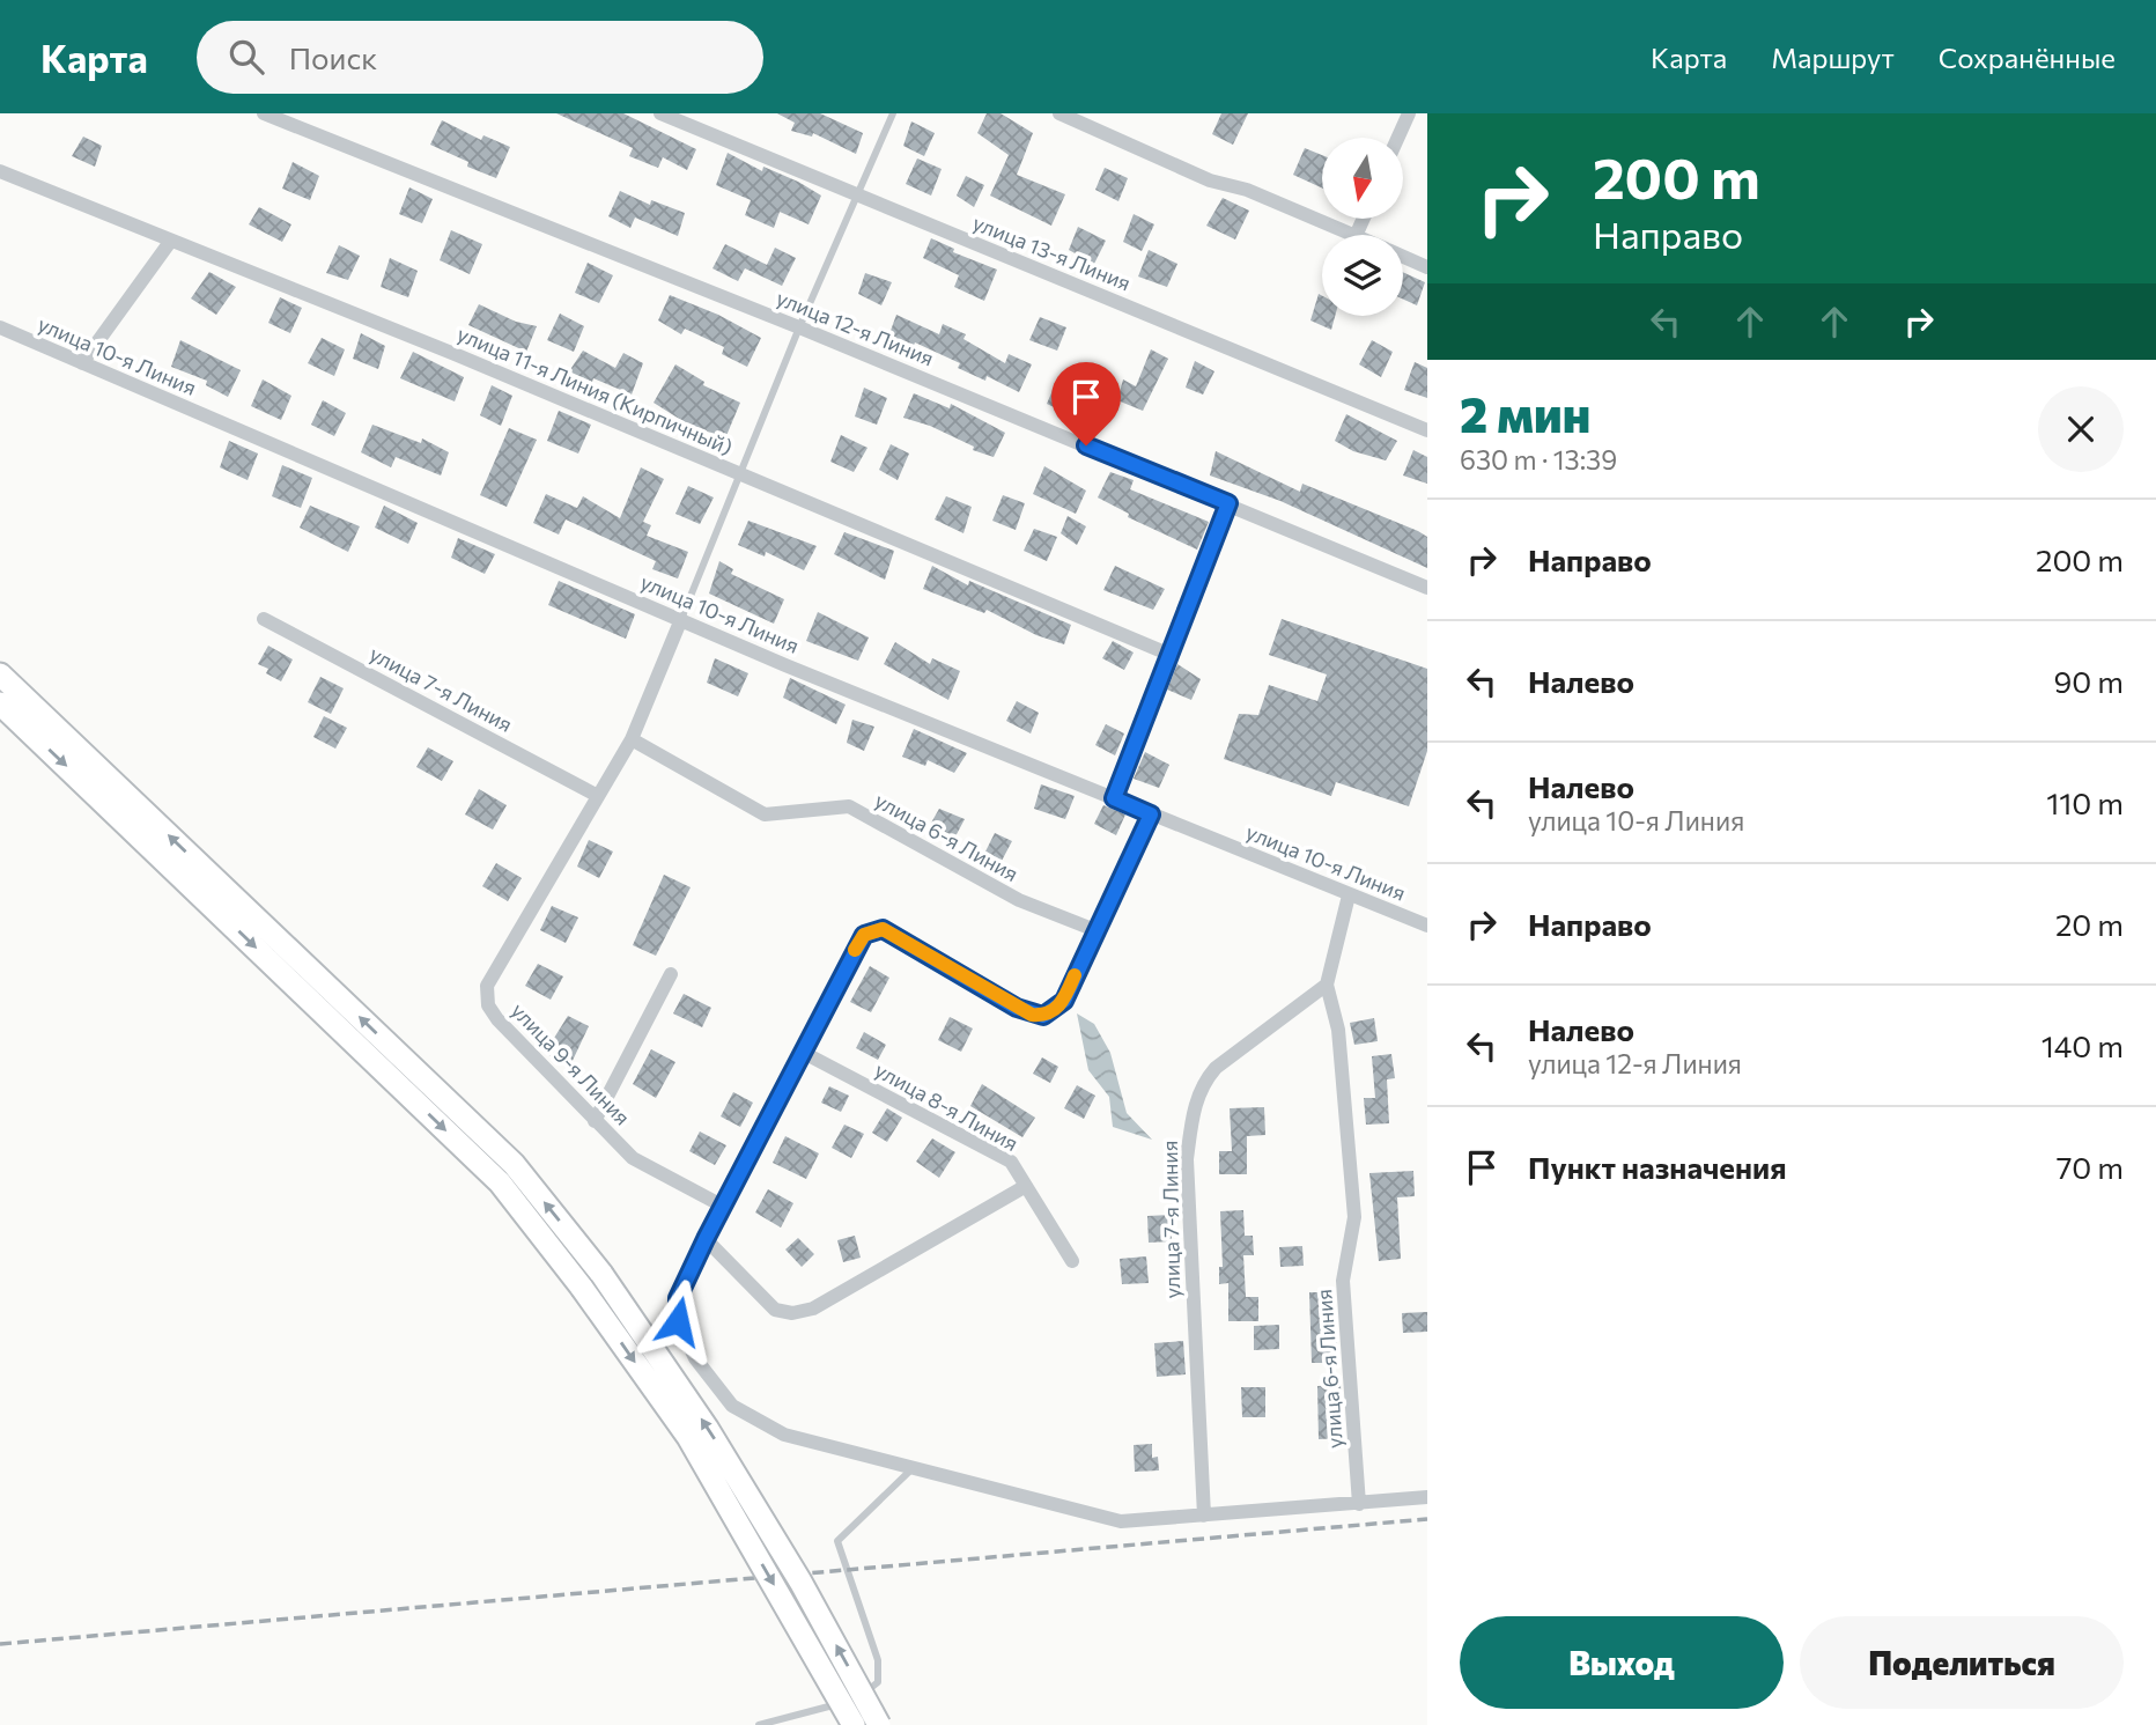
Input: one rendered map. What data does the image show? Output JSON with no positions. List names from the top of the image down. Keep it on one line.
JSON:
{"streets":{"street":["улица 13-я Линия","улица 12-я Линия","улица 10-я Линия","улица 11-я Линия (Кирпичный)","улица 7-я Линия","улица 6-я Линия","улица 9-я Линия","улица 8-я Линия"]},"crossings":[["улица 10-я Линия","улица 6-я Линия"],["улица 7-я Линия","улица 6-я Линия"],["улица 7-я Линия","улица 9-я Линия"],["улица 6-я Линия","улица 9-я Линия"]],"north":"bottom","page":{"header":"Карта","search":"Поиск","nav":["Карта","Маршрут","Сохранённые"],"turn":["200 m","Направо"],"heading":["2 мин","630 m · 13:39"],"list":[{"name":"Направо","value":"200 m"},{"name":"Налево","value":"90 m"},{"name":"Налево","note":"улица 10-я Линия","value":"110 m"},{"name":"Направо","value":"20 m"},{"name":"Налево","note":"улица 12-я Линия","value":"140 m"},{"name":"Пункт назначения","value":"70 m"}],"buttons":["Выход","Поделиться"]}}
